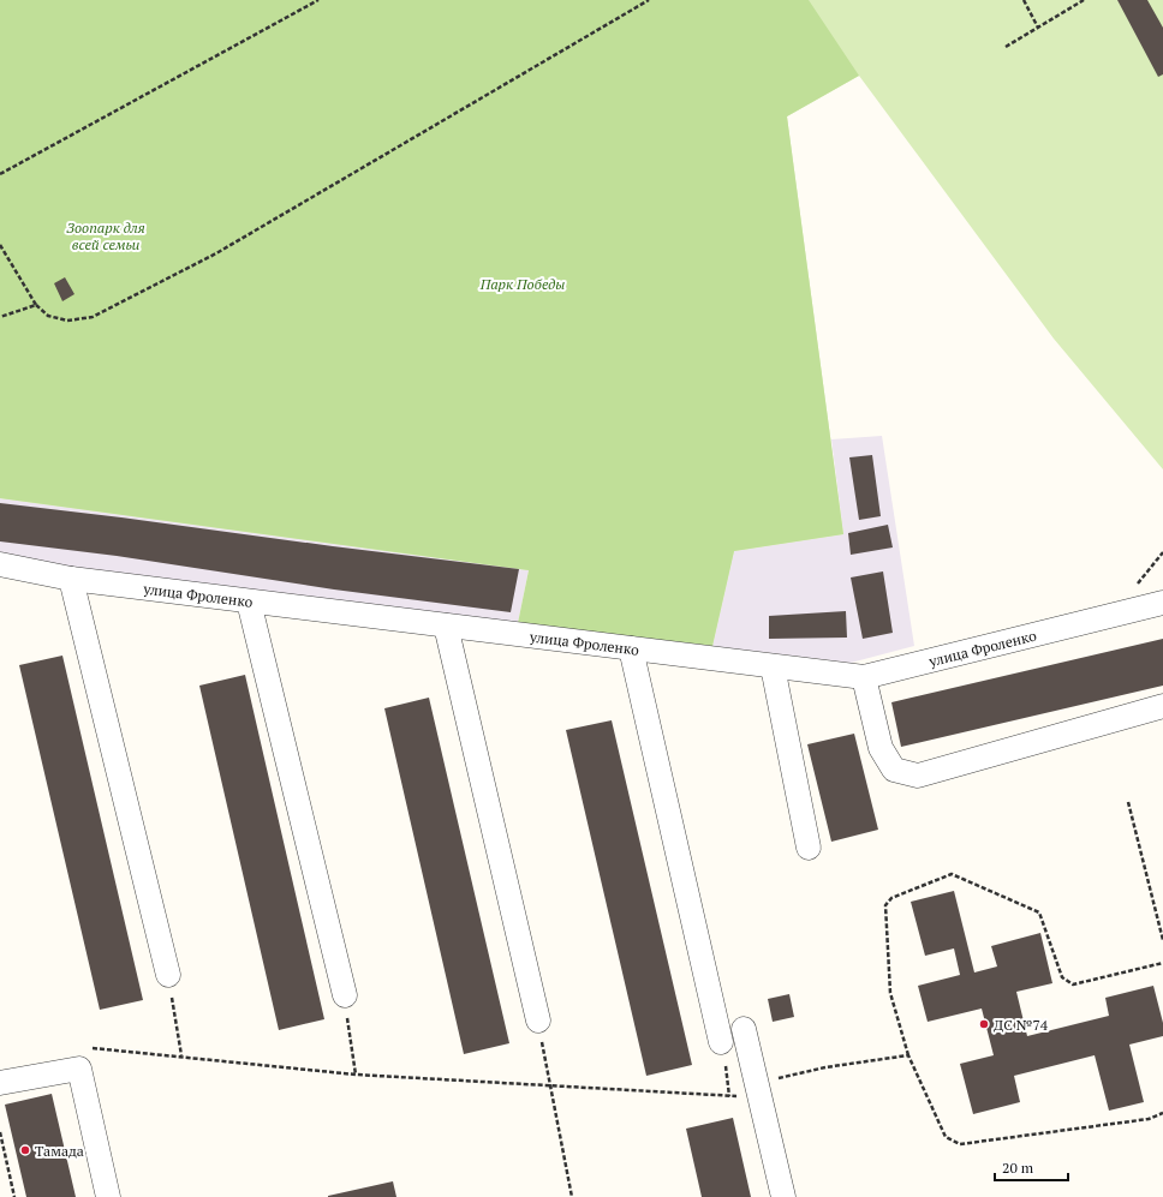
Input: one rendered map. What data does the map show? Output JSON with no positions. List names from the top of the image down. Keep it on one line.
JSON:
{"streets":{"street":["улица Фроленко"]},"parks":["Зоопарк для всей семьи","Парк Победы"],"places":["ДС №74","Тамада"],"scale_bar":"20 m"}
